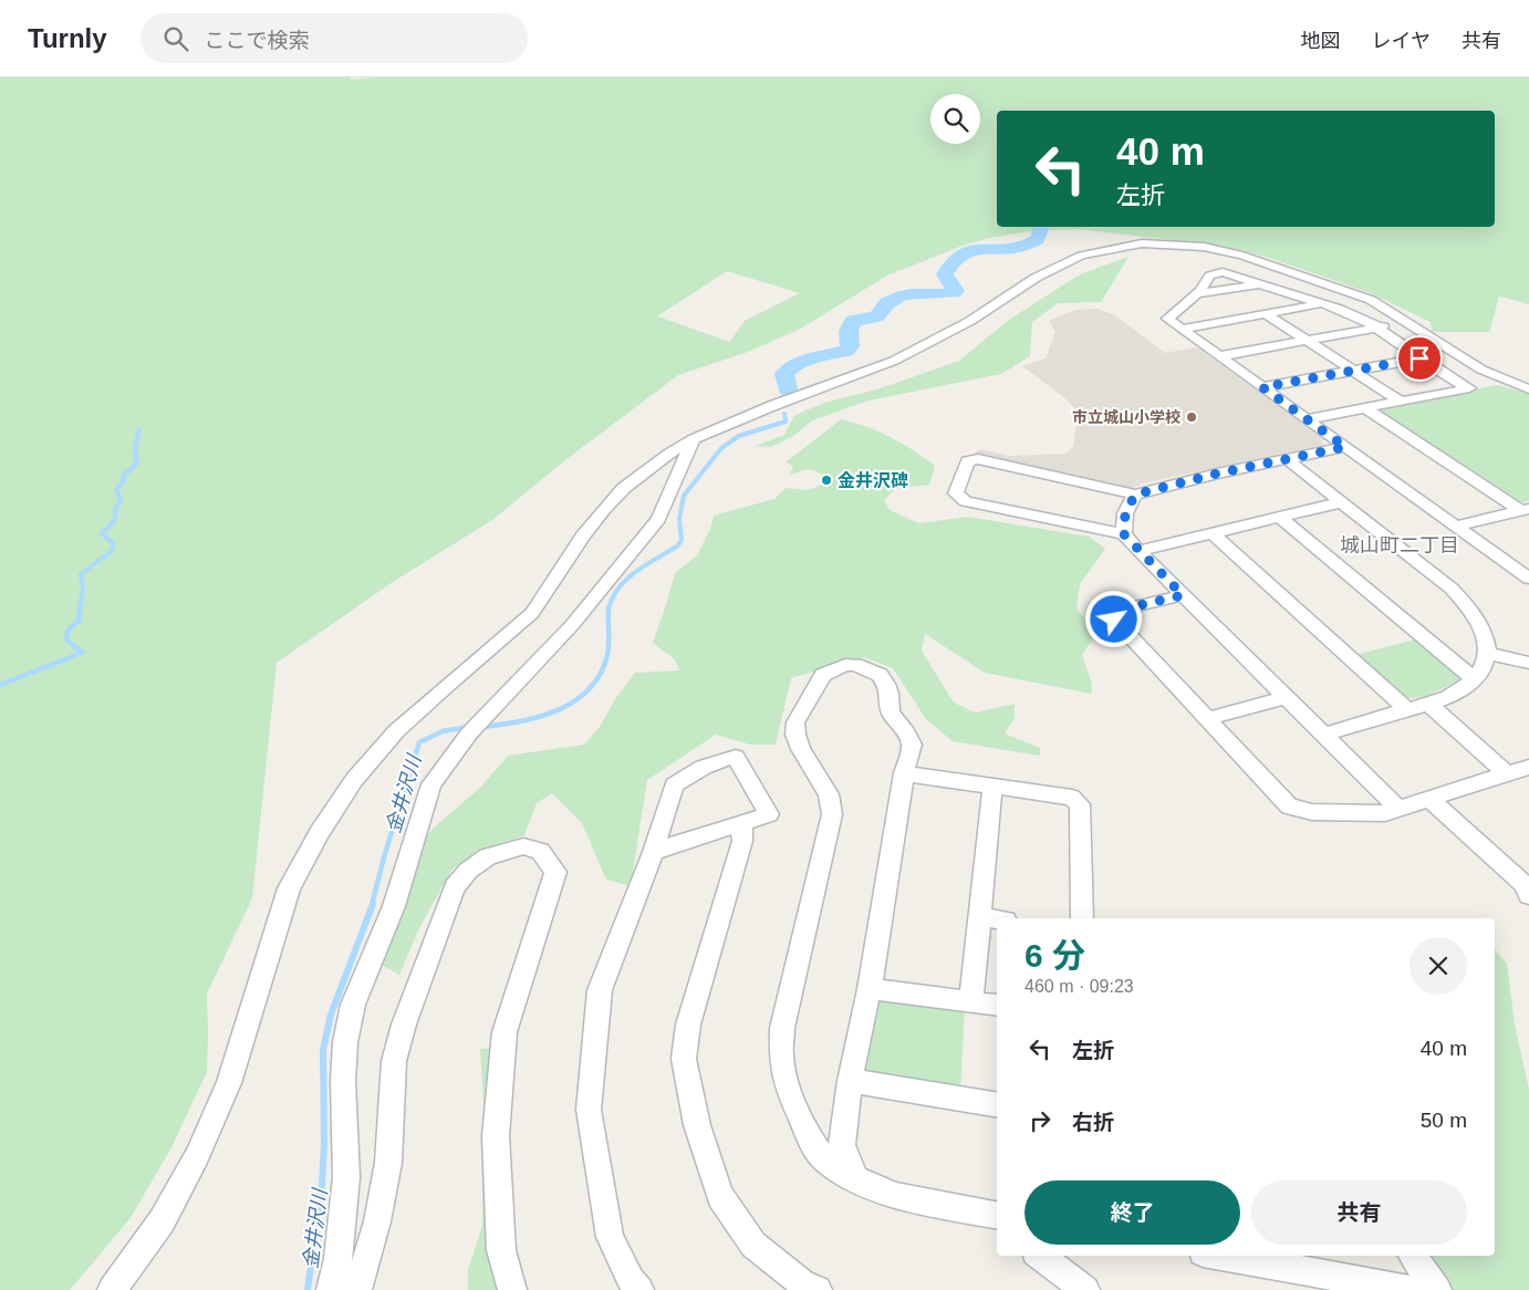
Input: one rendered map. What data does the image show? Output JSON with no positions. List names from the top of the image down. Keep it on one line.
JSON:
{"districts":["城山町二丁目"],"water":["金井沢川"],"places":["市立城山小学校","金井沢碑"],"page":{"header":"Turnly","search":"ここで検索","nav":["地図","レイヤ","共有"],"turn":["40 m","左折"],"heading":["6 分","460 m · 09:23"],"list":[{"name":"左折","value":"40 m"},{"name":"右折","value":"50 m"}],"buttons":["終了","共有"]}}
